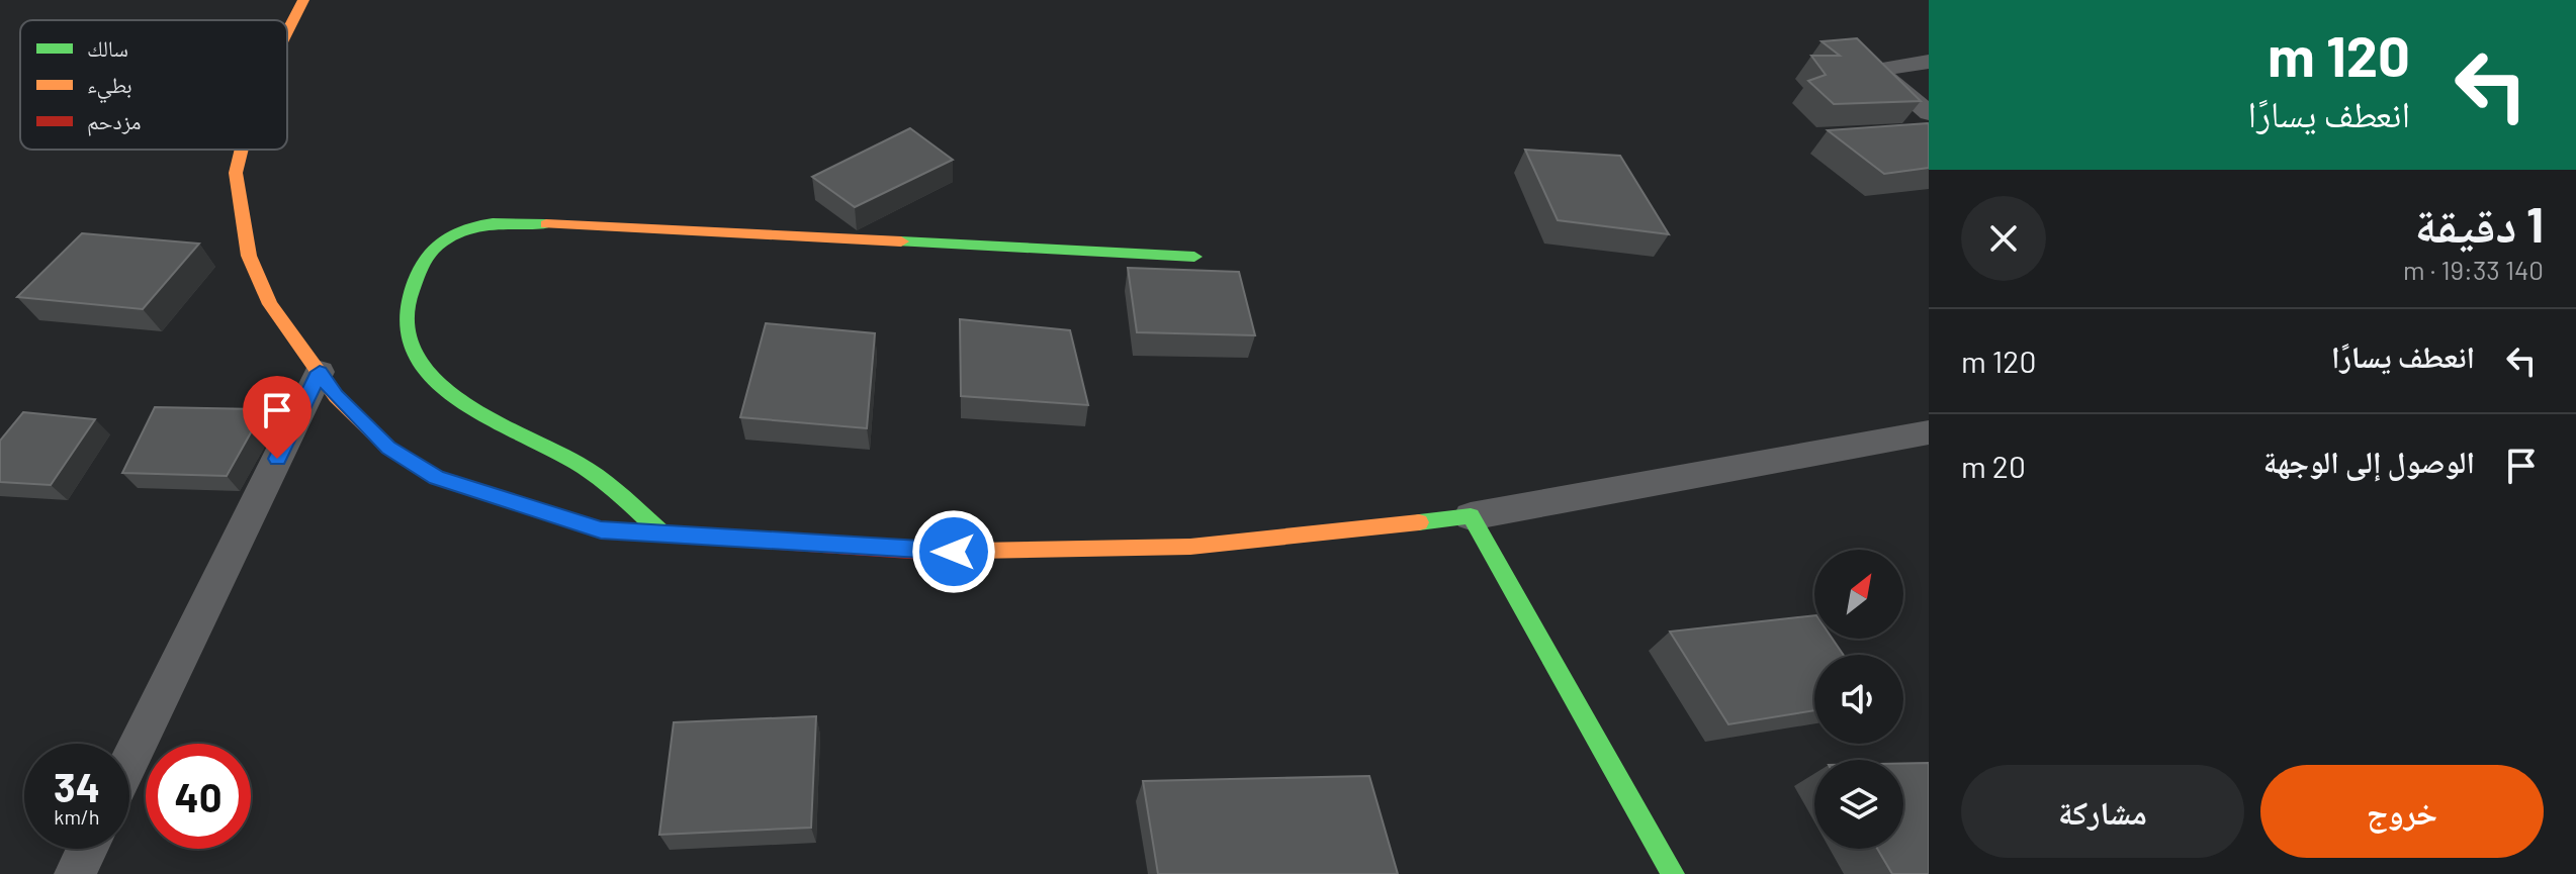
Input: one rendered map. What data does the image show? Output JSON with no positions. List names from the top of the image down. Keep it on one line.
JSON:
{"legend":["سالك","بطيء","مزدحم"],"north":"top right","page":{"turn":["120 m","انعطف يسارًا"],"heading":["1 دقيقة","140 m · 19:33"],"list":[{"name":"انعطف يسارًا","value":"120 m"},{"name":"الوصول إلى الوجهة","value":"20 m"}],"speed":"34 km/h","limit":"40","buttons":["خروج","مشاركة"]}}
